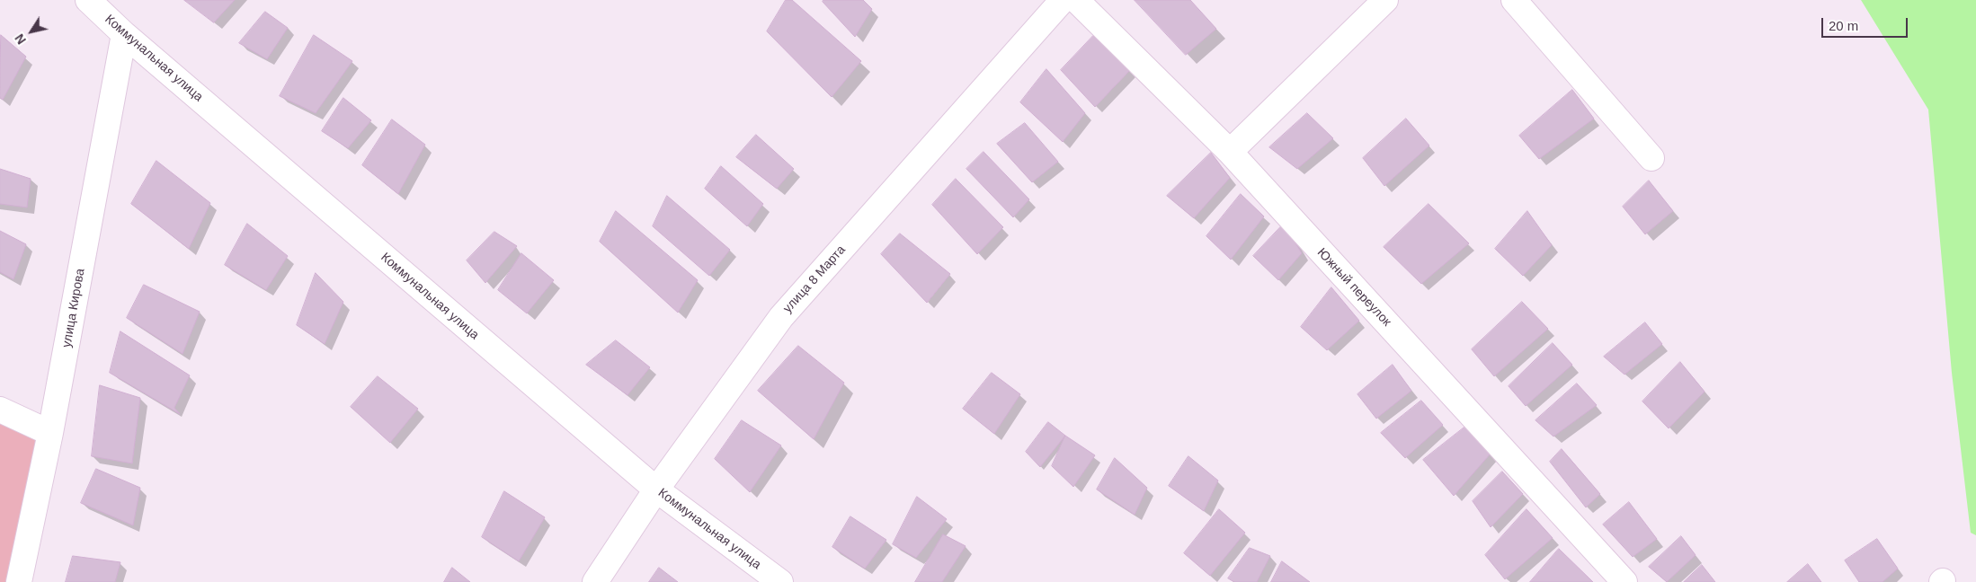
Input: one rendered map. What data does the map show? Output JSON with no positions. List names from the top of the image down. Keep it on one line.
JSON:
{"streets":{"street":["Коммунальная улица","улица 8 Марта","Южный переулок","улица Кирова"]},"crossings":[["Коммунальная улица","улица 8 Марта"],["Коммунальная улица","улица Кирова"]],"scale_bar":"20 m","north":"bottom left"}
